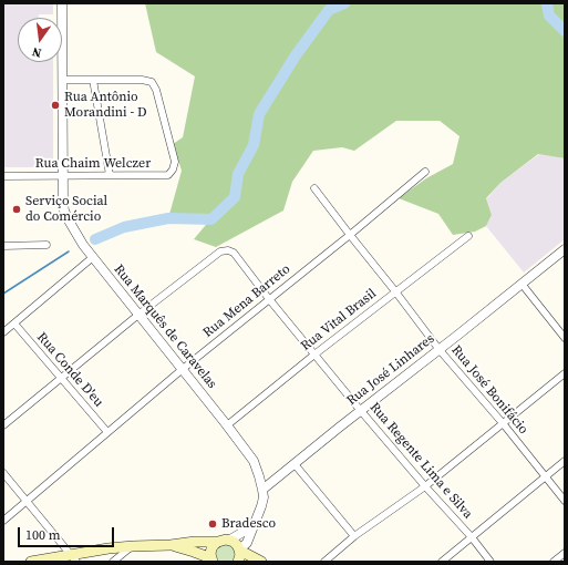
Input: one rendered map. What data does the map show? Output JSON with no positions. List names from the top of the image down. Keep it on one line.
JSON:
{"streets":{"street":["Rua Chaim Welczer","Rua Mena Barreto","Rua Vital Brasil","Rua Marquês de Caravelas","Rua Conde D'eu","Rua José Linhares","Rua José Bonifácio","Rua Regente Lima e Silva"]},"crossings":[["Rua Chaim Welczer","Rua Marquês de Caravelas"],["Rua Mena Barreto","Rua Marquês de Caravelas"],["Rua Mena Barreto","Rua Conde D'eu"],["Rua Mena Barreto","Rua José Bonifácio"],["Rua Mena Barreto","Rua Regente Lima e Silva"],["Rua Vital Brasil","Rua Marquês de Caravelas"],["Rua Vital Brasil","Rua José Bonifácio"],["Rua Vital Brasil","Rua Regente Lima e Silva"],["Rua Marquês de Caravelas","Rua José Linhares"],["Rua Marquês de Caravelas","Rua Regente Lima e Silva"],["Rua José Linhares","Rua José Bonifácio"],["Rua José Linhares","Rua Regente Lima e Silva"]],"places":["Rua Antônio Morandini - D","Serviço Social do Comércio","Bradesco"],"scale_bar":"100 m","north":"bottom"}
